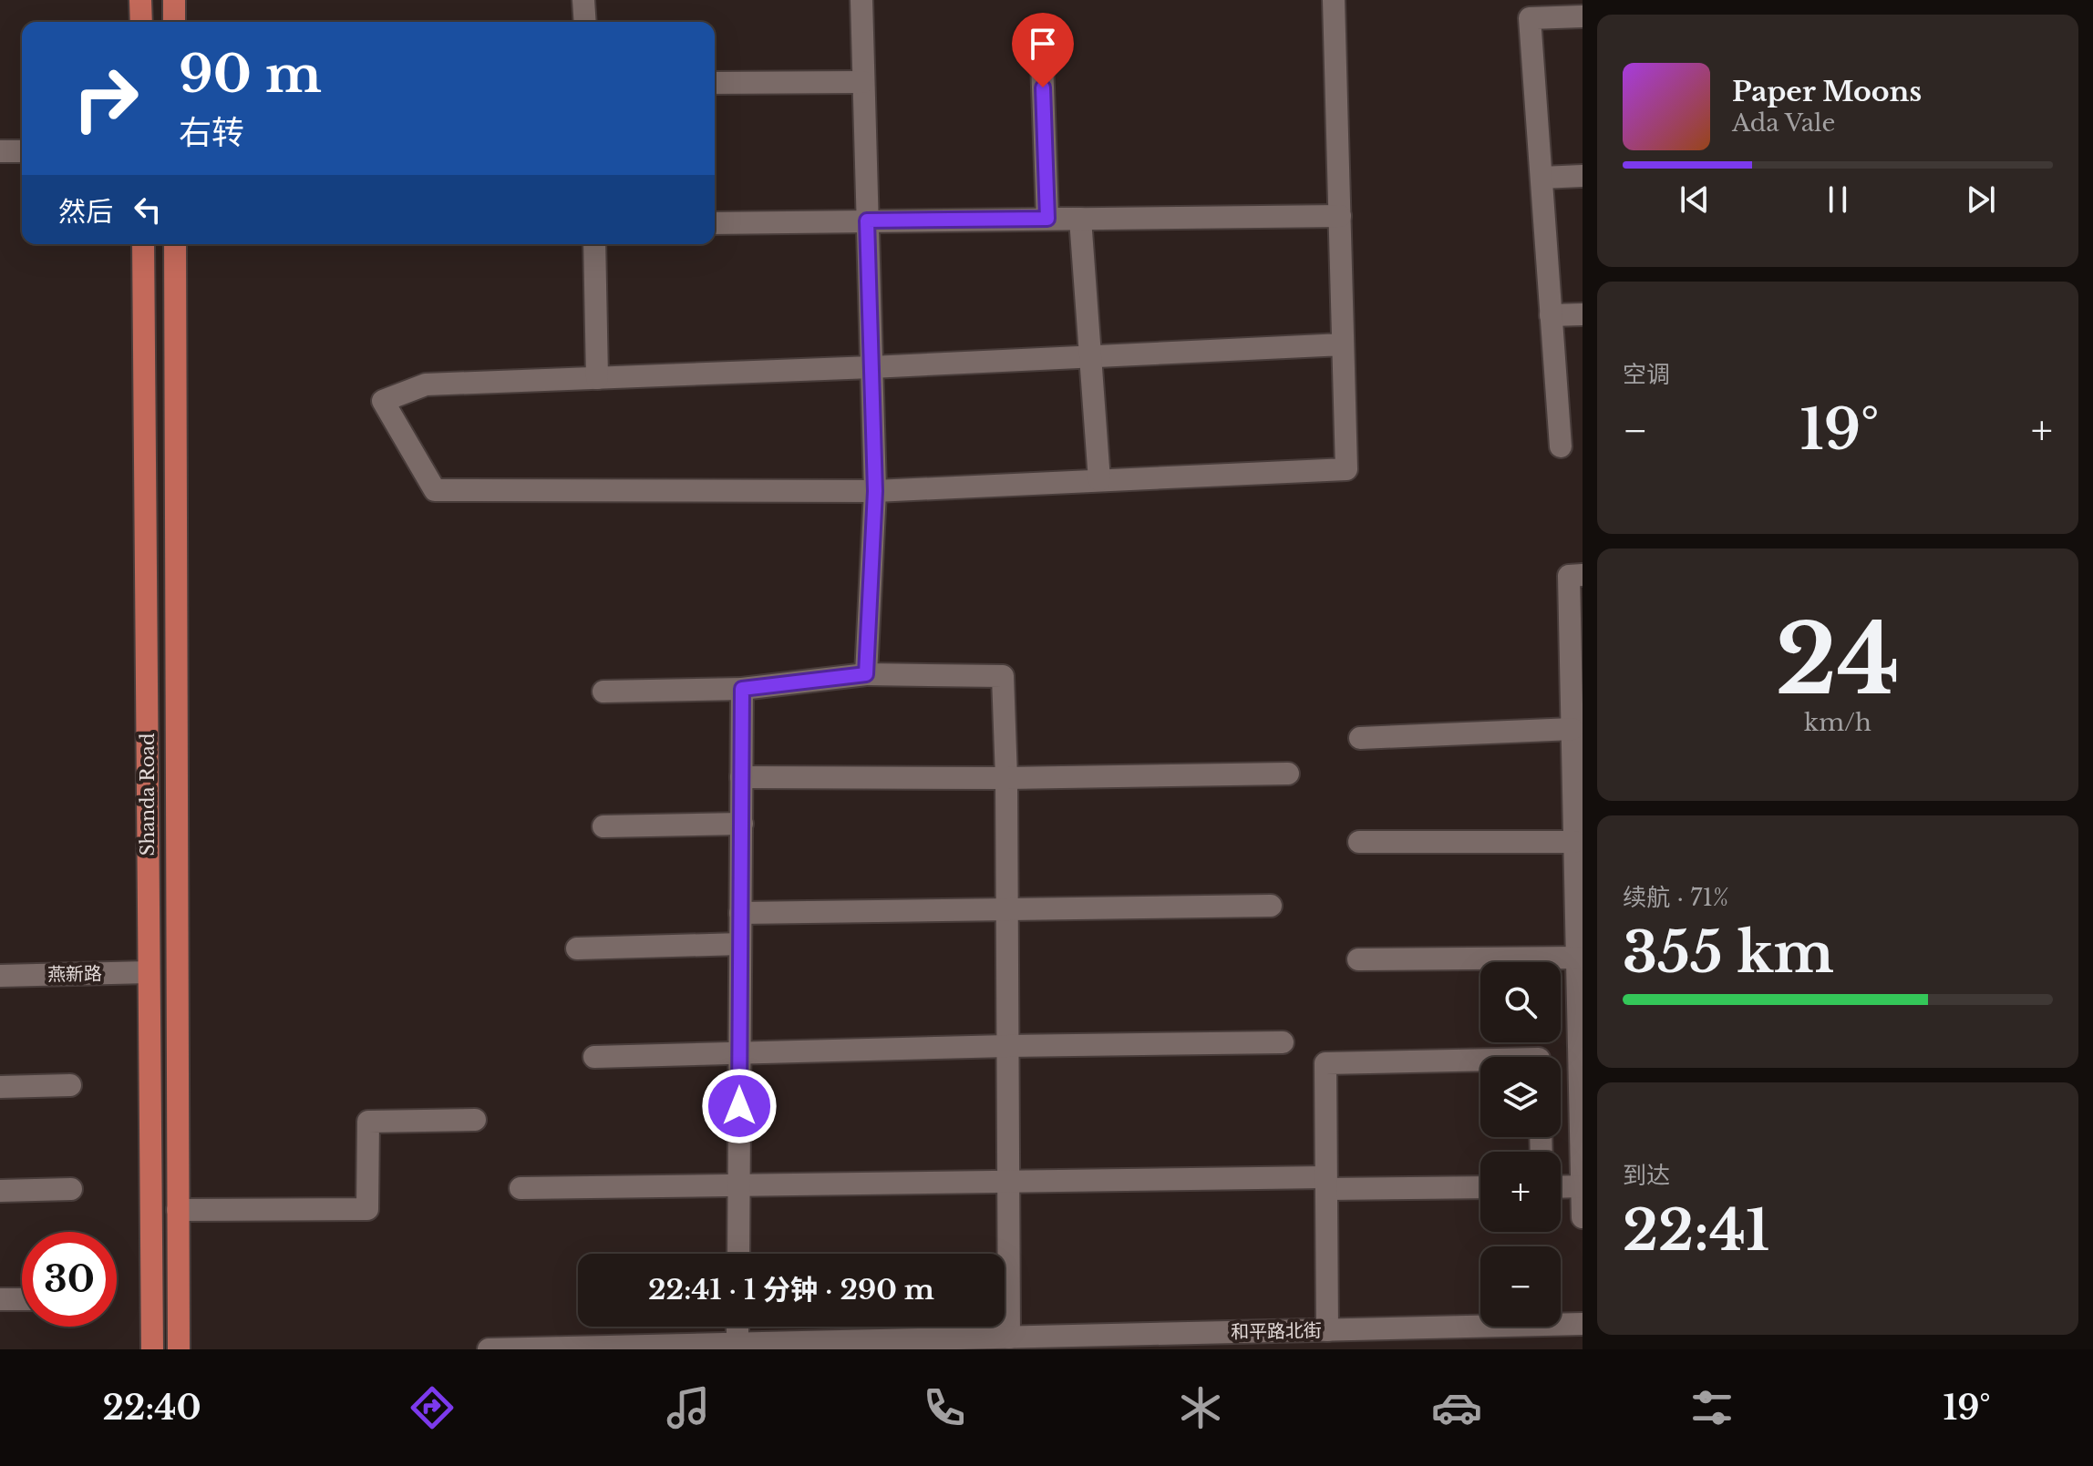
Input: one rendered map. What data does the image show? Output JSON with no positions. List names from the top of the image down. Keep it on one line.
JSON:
{"streets":{"main road":["Shanda Road"],"street":["燕新路","和平路北街"]},"crossings":[["Shanda Road","燕新路"]],"page":{"turn":["90 m","右转"],"song":["Paper Moons","Ada Vale"],"then":"然后","tile":["空调",["24","km/h"],["续航 · 71%","355 km"],["到达","22:41"]],"heat":["−","19°","+"],"map_buttons":["+","−"],"limit":"30","trip":"22:41 · 1 分钟 · 290 m","tabs":["22:40","19°"]}}
